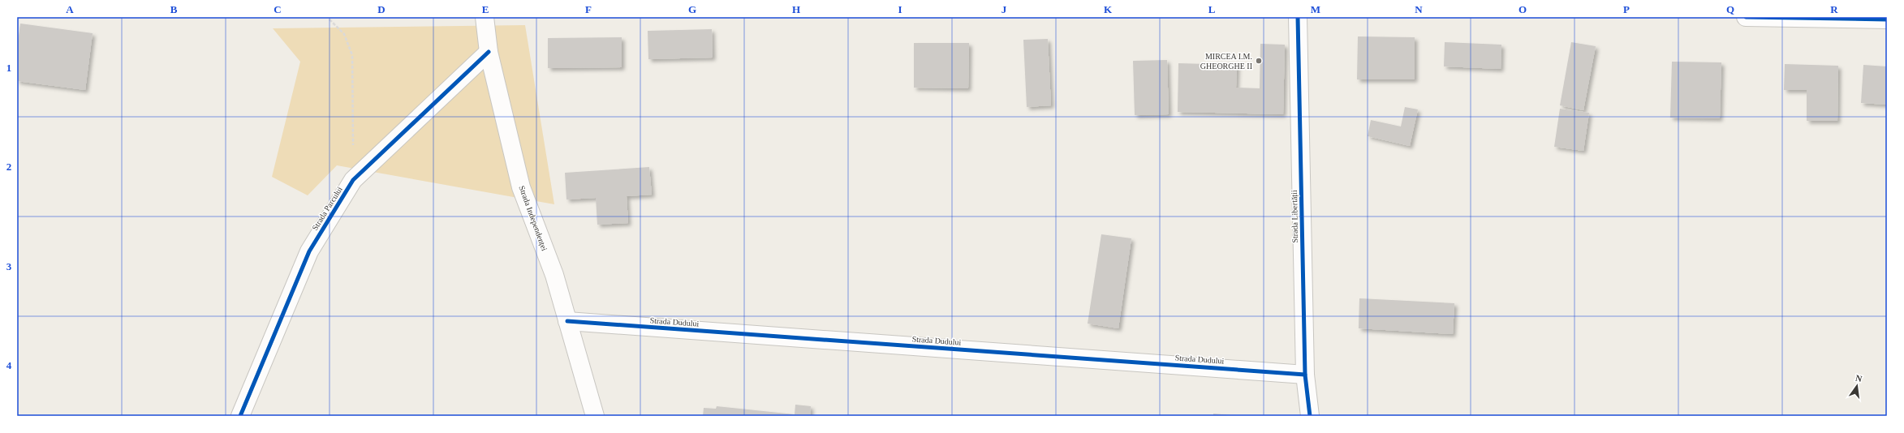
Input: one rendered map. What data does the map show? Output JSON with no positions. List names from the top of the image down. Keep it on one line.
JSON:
{"streets":{"street":["Strada Parcului","Strada Libertății","Strada Independenței","Strada Dudului"]},"crossings":[["Strada Parcului","Strada Independenței"],["Strada Libertății","Strada Dudului"],["Strada Independenței","Strada Dudului"]],"places":["MIRCEA I.M. GHEORGHE II"],"north":"top","grid":{"columns":["A","B","C","D","E","F","G","H","I","J","K","L","M","N","O","P","Q","R"],"rows":["1","2","3","4"]}}
